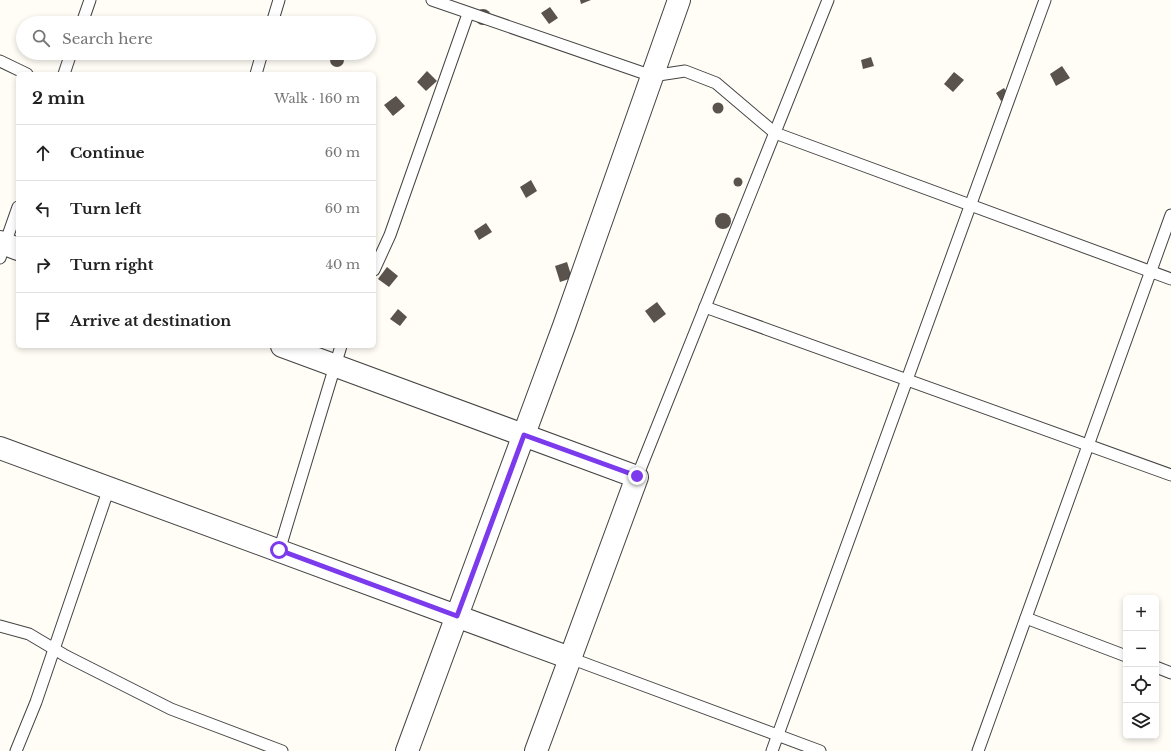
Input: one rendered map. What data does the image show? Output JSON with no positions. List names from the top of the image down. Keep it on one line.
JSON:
{"page":{"search":"Search here","heading":["2 min","Walk · 160 m"],"list":[["Continue","60 m"],["Turn left","60 m"],["Turn right","40 m"],"Arrive at destination"],"map_buttons":["+","−"]}}
